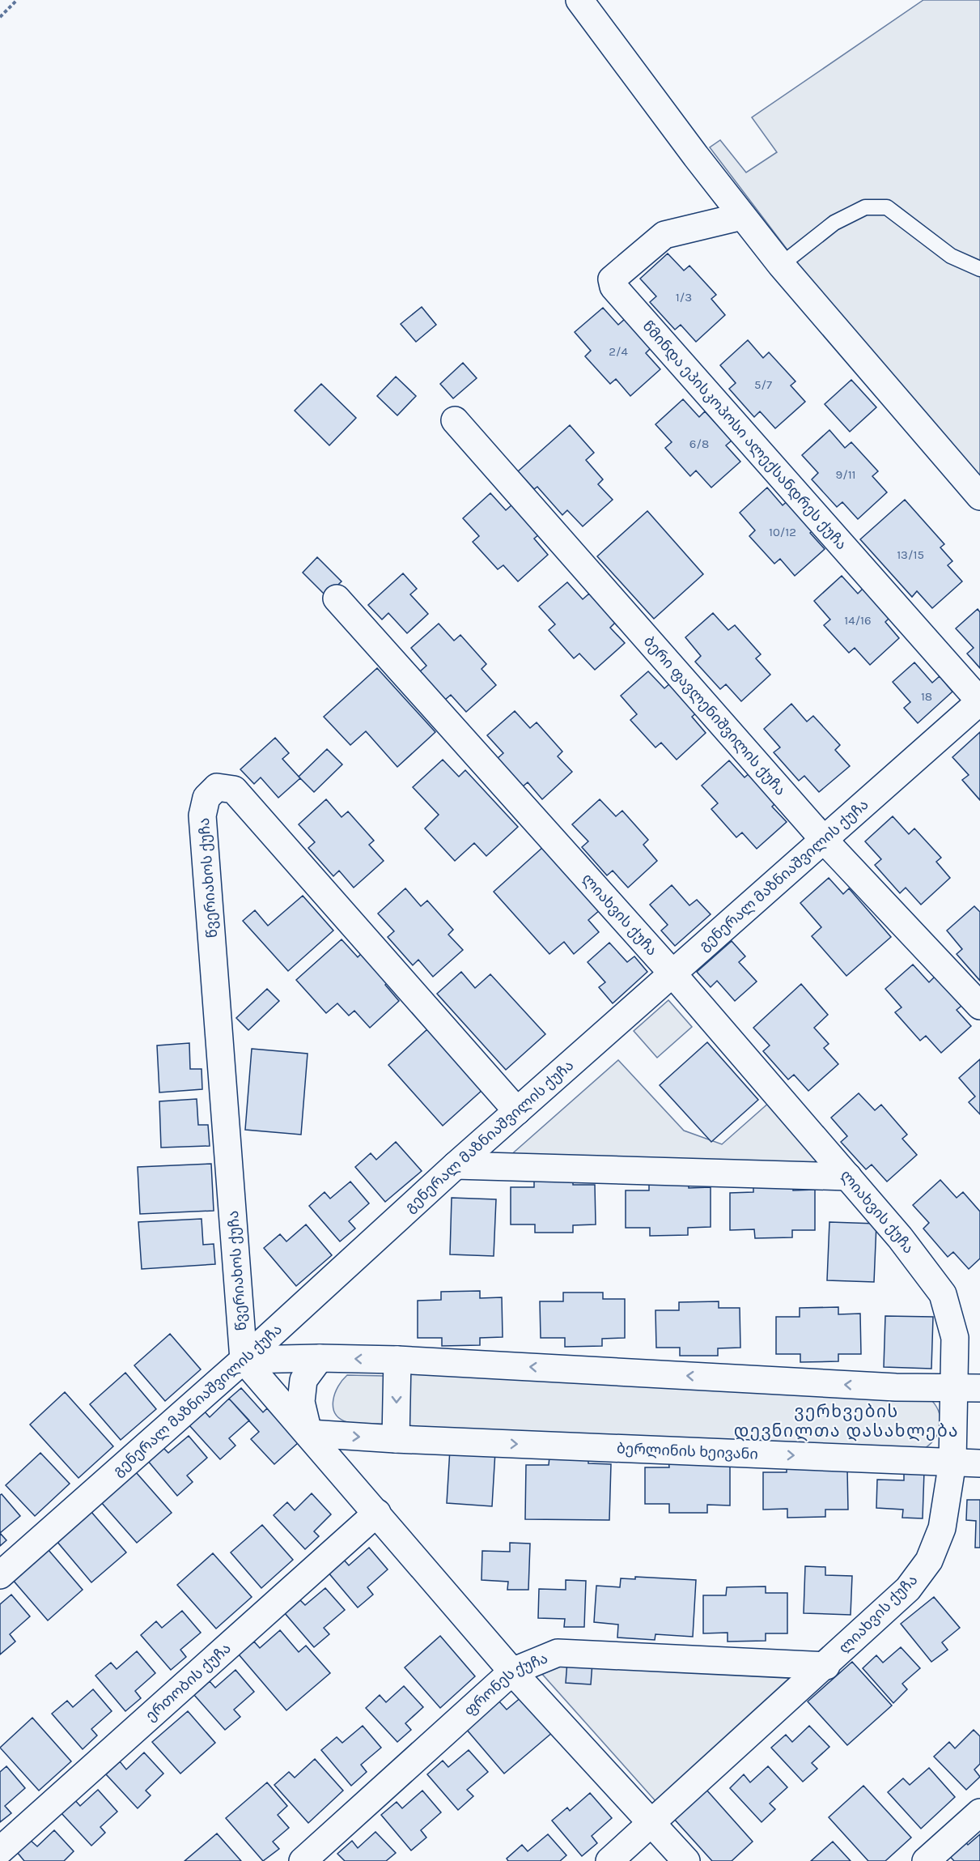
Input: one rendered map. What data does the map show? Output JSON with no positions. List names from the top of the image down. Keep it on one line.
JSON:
{"streets":{"street":["წმინდა ეპისკოპოსი ალექსანდრეს ქუჩა","ბერი ფავლენიშვილის ქუჩა","გენერალ მაზნიაშვილის ქუჩა","წვერიახოს ქუჩა","ლიახვის ქუჩა","ბერლინის ხეივანი","ერთობის ქუჩა","ფრონეს ქუჩა"]},"crossings":[["წმინდა ეპისკოპოსი ალექსანდრეს ქუჩა","გენერალ მაზნიაშვილის ქუჩა"],["ბერი ფავლენიშვილის ქუჩა","გენერალ მაზნიაშვილის ქუჩა"],["გენერალ მაზნიაშვილის ქუჩა","წვერიახოს ქუჩა"],["გენერალ მაზნიაშვილის ქუჩა","ლიახვის ქუჩა"],["ლიახვის ქუჩა","ბერლინის ხეივანი"],["ლიახვის ქუჩა","ფრონეს ქუჩა"]],"districts":["ვერხვების დევნილთა დასახლება"],"house_numbers":["1/3","2/4","5/7","6/8","9/11","10/12","13/15","14/16","18"]}
